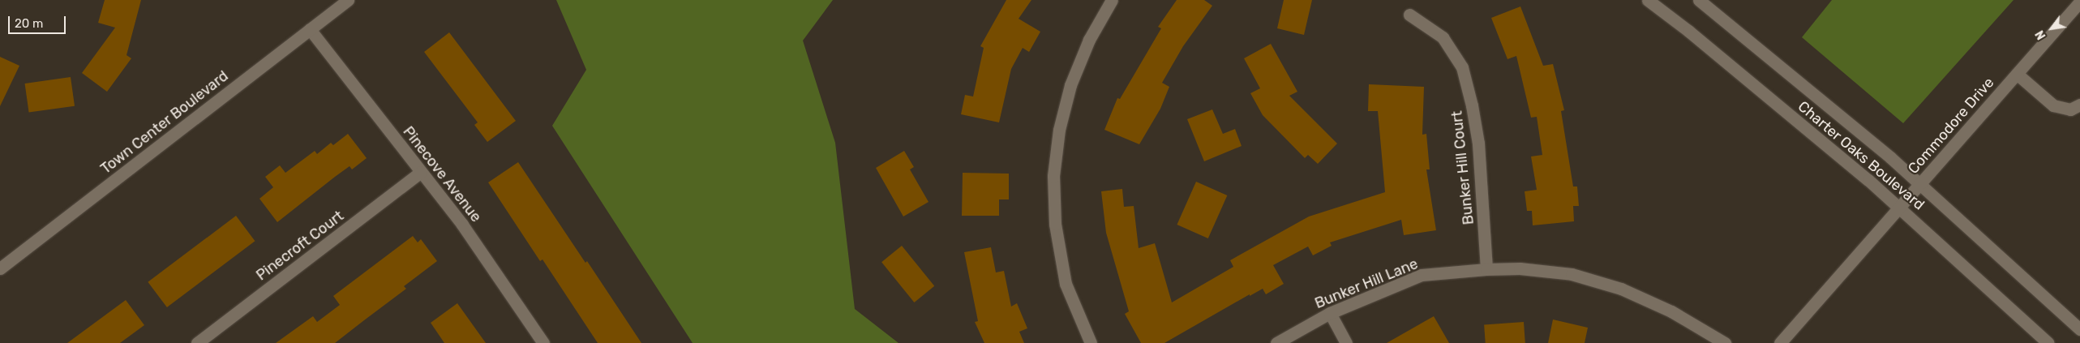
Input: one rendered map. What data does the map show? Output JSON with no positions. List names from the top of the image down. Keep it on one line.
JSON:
{"streets":{"street":["Town Center Boulevard","Commodore Drive","Charter Oaks Boulevard","Bunker Hill Court","Pinecove Avenue","Pinecroft Court","Bunker Hill Lane"]},"crossings":[["Town Center Boulevard","Pinecove Avenue"],["Commodore Drive","Charter Oaks Boulevard"],["Bunker Hill Court","Bunker Hill Lane"],["Pinecove Avenue","Pinecroft Court"]],"scale_bar":"20 m","north":"bottom left"}
